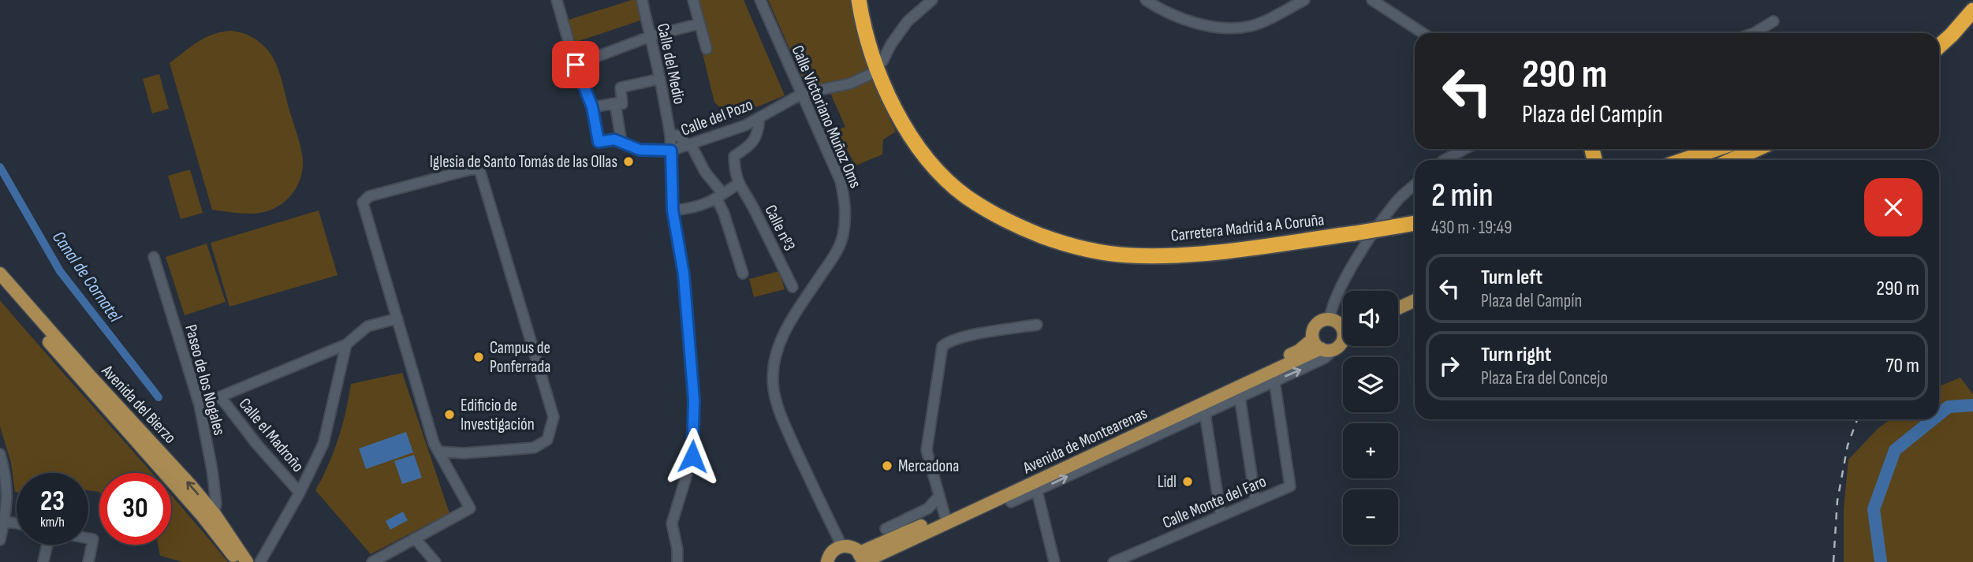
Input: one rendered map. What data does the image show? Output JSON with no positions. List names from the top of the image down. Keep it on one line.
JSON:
{"streets":{"highway":["Carretera Madrid a A Coruña"],"main road":["Avenida del Bierzo","Avenida de Montearenas"],"street":["Calle del Medio","Calle Victoriano Muñoz Oms","Calle del Pozo","Calle nº3","Paseo de los Nogales","Calle el Madroño","Calle Monte del Faro"]},"crossings":[["Calle del Medio","Calle del Pozo"],["Calle Victoriano Muñoz Oms","Calle del Pozo"],["Paseo de los Nogales","Avenida del Bierzo"]],"water":["Canal de Cornatel"],"places":["Iglesia de Santo Tomás de las Ollas","Campus de Ponferrada","Edificio de Investigación","Mercadona","Lidl"],"page":{"turn":["290 m","Plaza del Campín"],"heading":["2 min","430 m · 19:49"],"list":[{"name":"Turn left","note":"Plaza del Campín","value":"290 m"},{"name":"Turn right","note":"Plaza Era del Concejo","value":"70 m"}],"map_buttons":["+","−"],"speed":"23 km/h","limit":"30"}}
